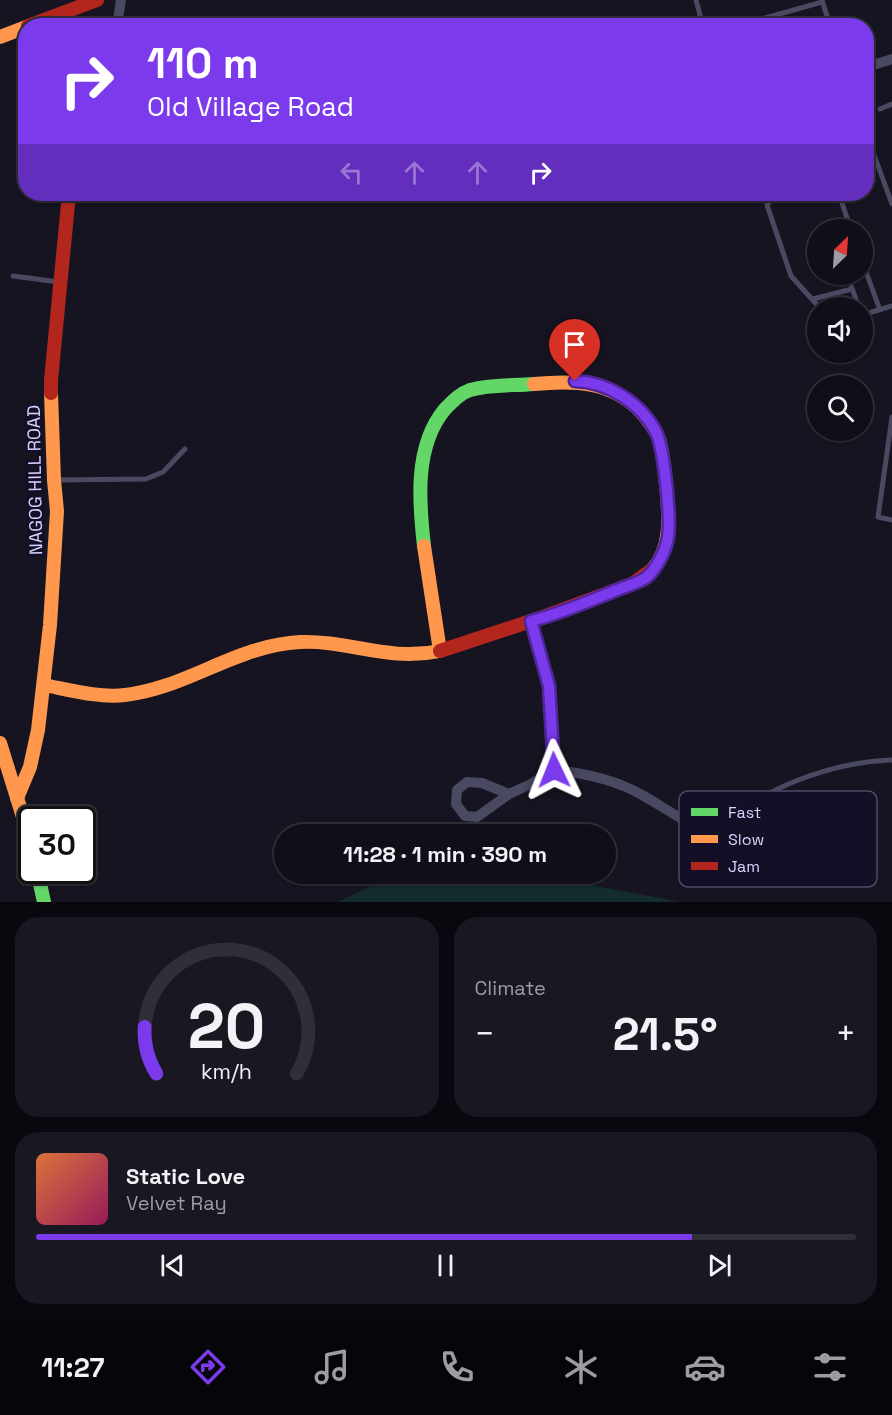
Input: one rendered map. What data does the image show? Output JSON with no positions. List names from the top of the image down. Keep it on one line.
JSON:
{"streets":{"street":["NAGOG HILL ROAD"]},"legend":["Fast","Slow","Jam"],"north":"top right","page":{"turn":["110 m","Old Village Road"],"limit":"30","trip":"11:28 · 1 min · 390 m","tile":"Climate","heat":["−","21.5°","+"],"song":["Static Love","Velvet Ray"],"tabs":"11:27","gauge":["20","km/h"]}}
